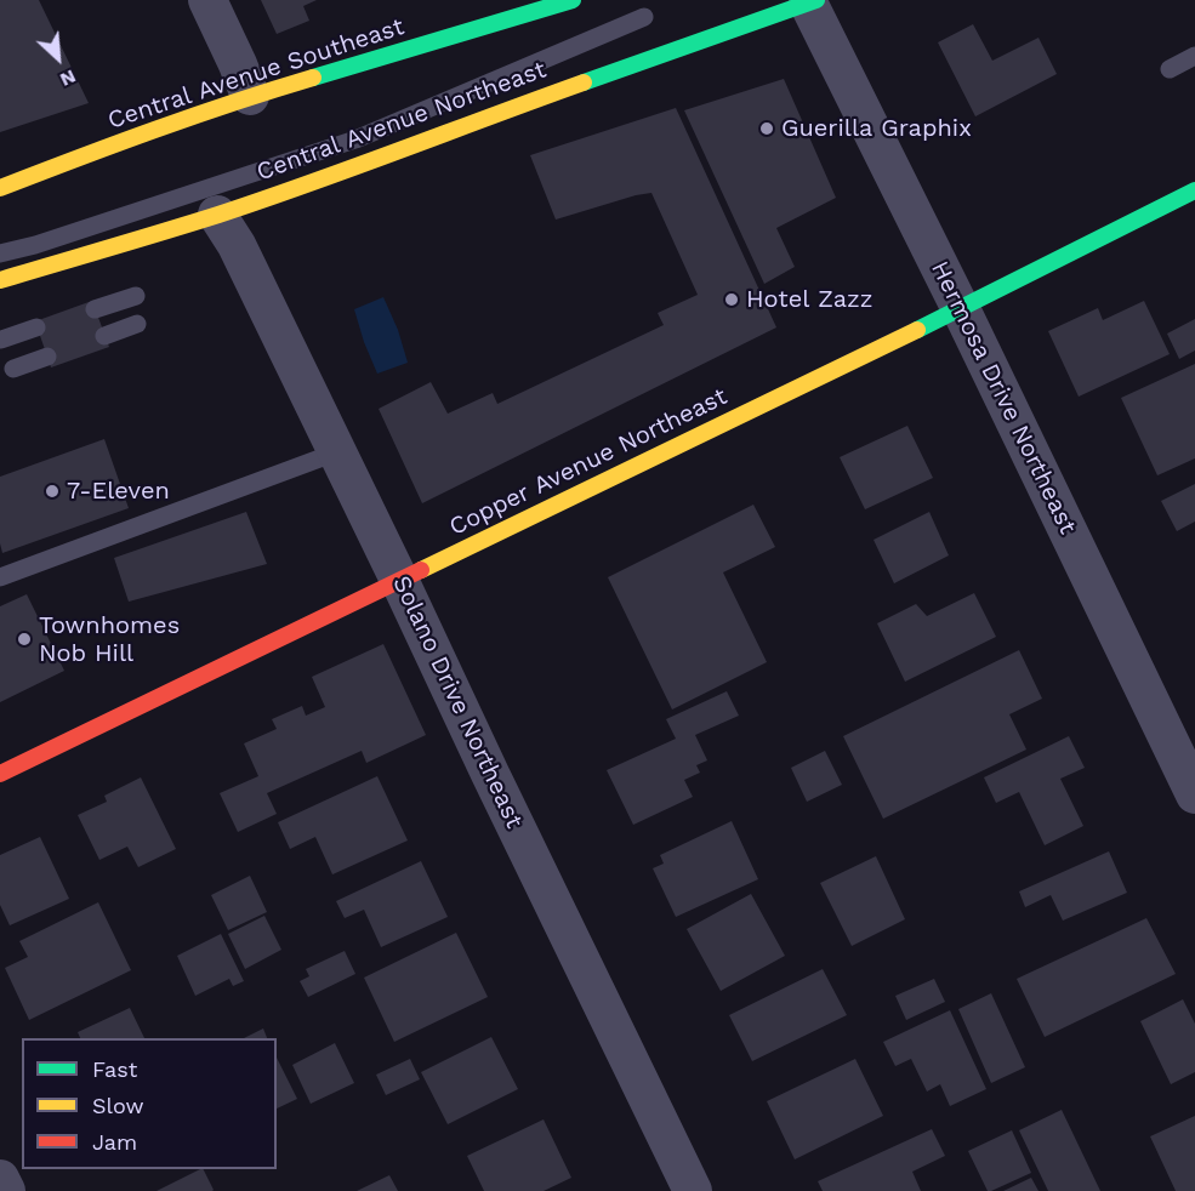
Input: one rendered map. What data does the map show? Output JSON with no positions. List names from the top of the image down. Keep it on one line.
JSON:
{"streets":{"main road":["Central Avenue Southeast","Central Avenue Northeast","Copper Avenue Northeast"],"street":["Hermosa Drive Northeast","Solano Drive Northeast"]},"crossings":[["Central Avenue Northeast","Hermosa Drive Northeast"],["Central Avenue Northeast","Solano Drive Northeast"],["Hermosa Drive Northeast","Copper Avenue Northeast"],["Copper Avenue Northeast","Solano Drive Northeast"]],"places":["Guerilla Graphix","Hotel Zazz","7-Eleven","Townhomes Nob Hill"],"legend":["Fast","Slow","Jam"],"north":"bottom right"}
